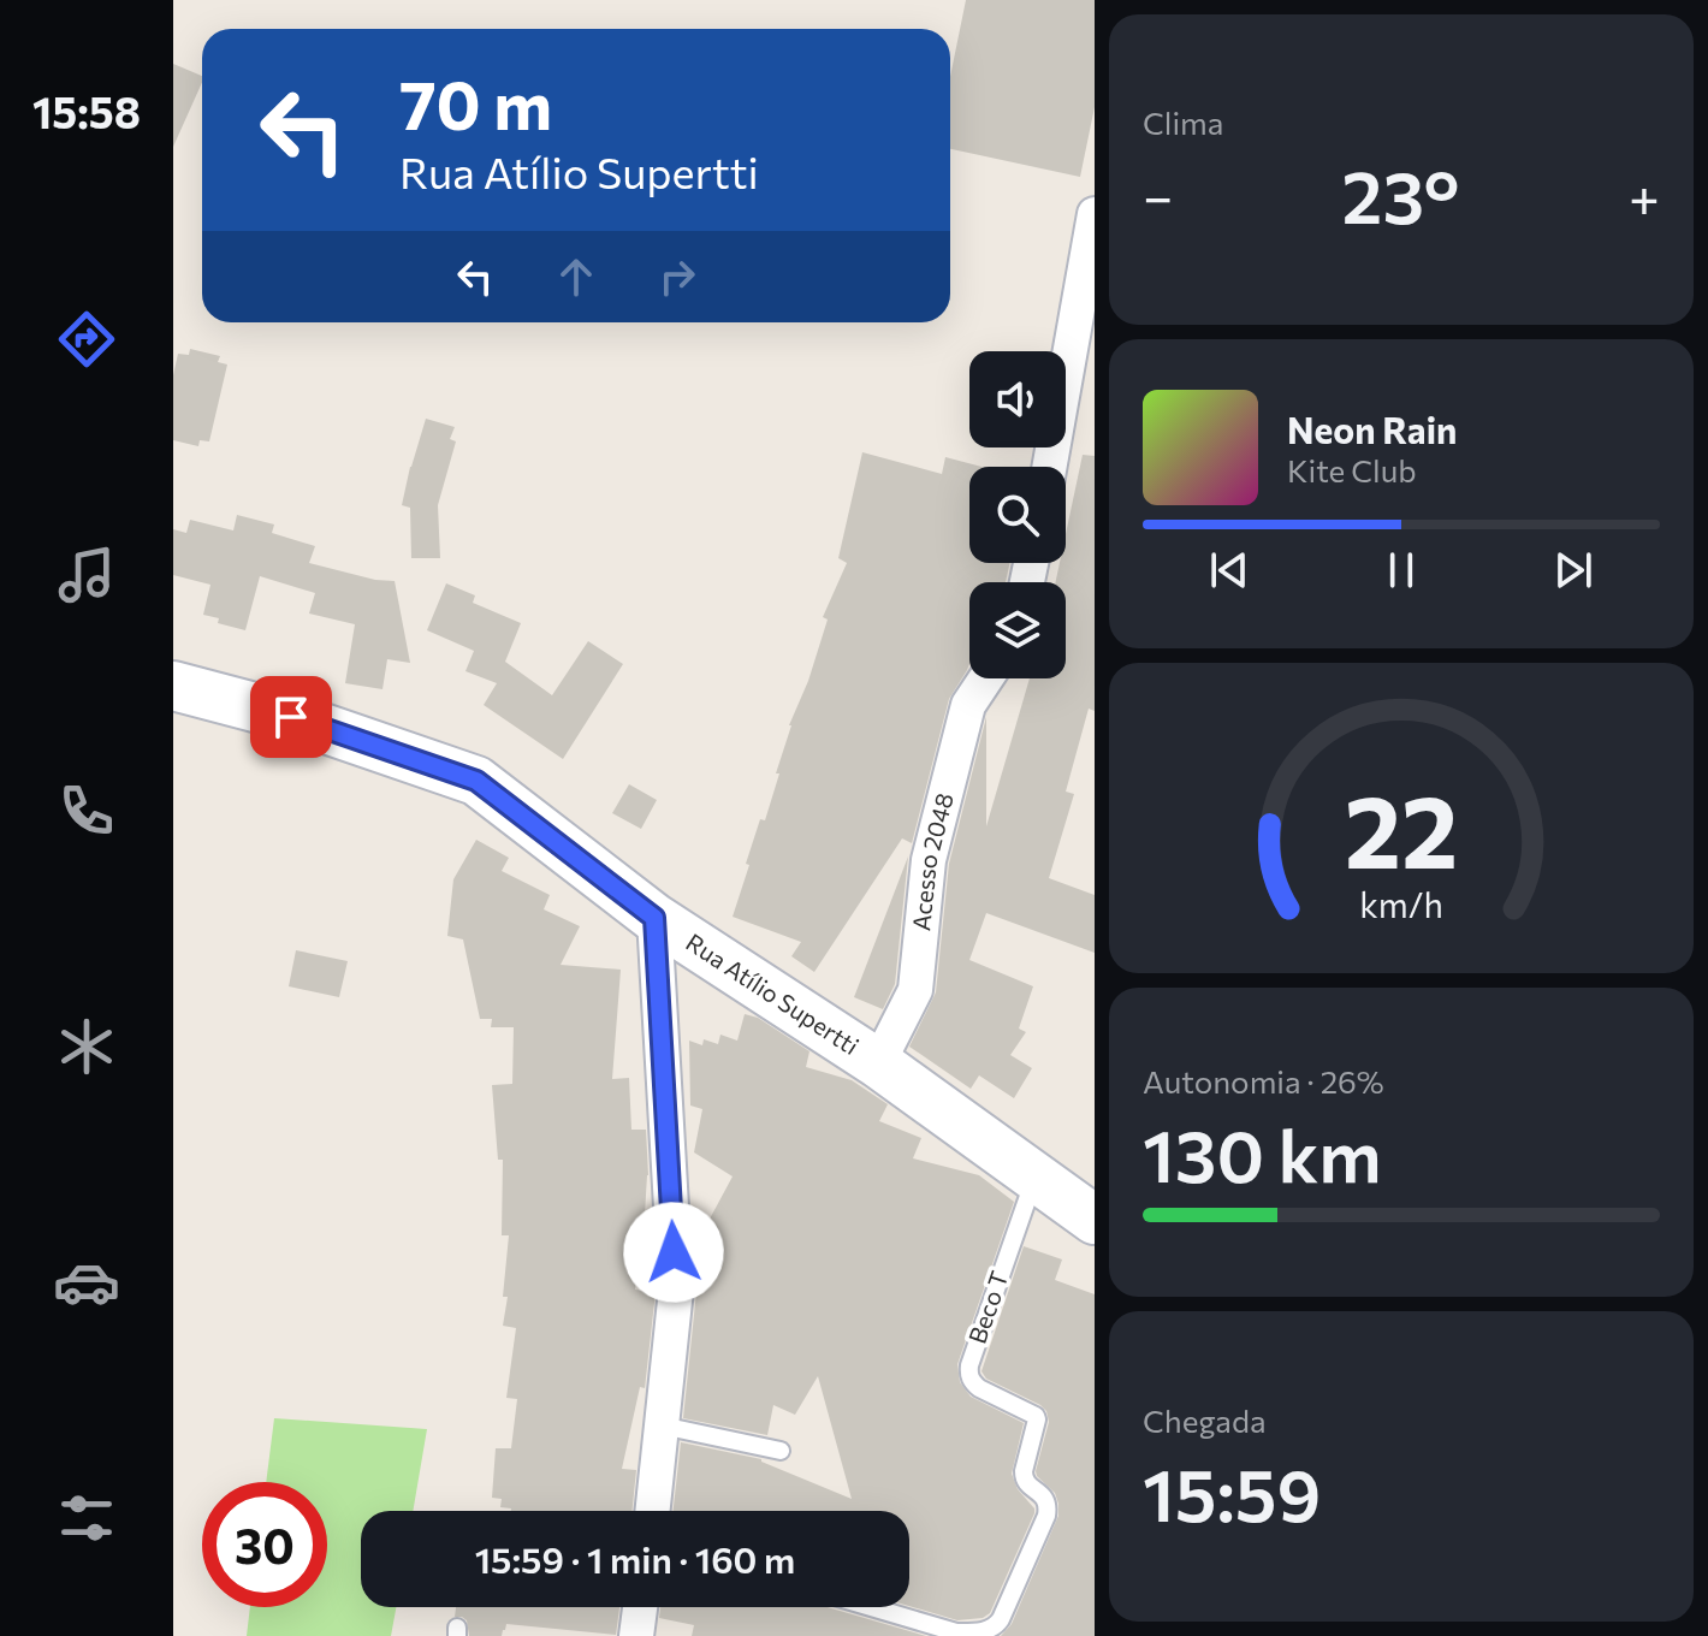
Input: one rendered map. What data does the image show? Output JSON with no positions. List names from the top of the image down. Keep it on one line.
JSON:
{"streets":{"street":["Acesso 2048","Rua Atílio Supertti"],"lane":["Beco T"]},"crossings":[["Acesso 2048","Rua Atílio Supertti"],["Rua Atílio Supertti","Beco T"]],"page":{"tabs":"15:58","tile":["Clima",["Autonomia · 26%","130 km"],["Chegada","15:59"]],"turn":["70 m","Rua Atílio Supertti"],"heat":["−","23°","+"],"song":["Neon Rain","Kite Club"],"limit":"30","trip":"15:59 · 1 min · 160 m","gauge":["22","km/h"]}}
